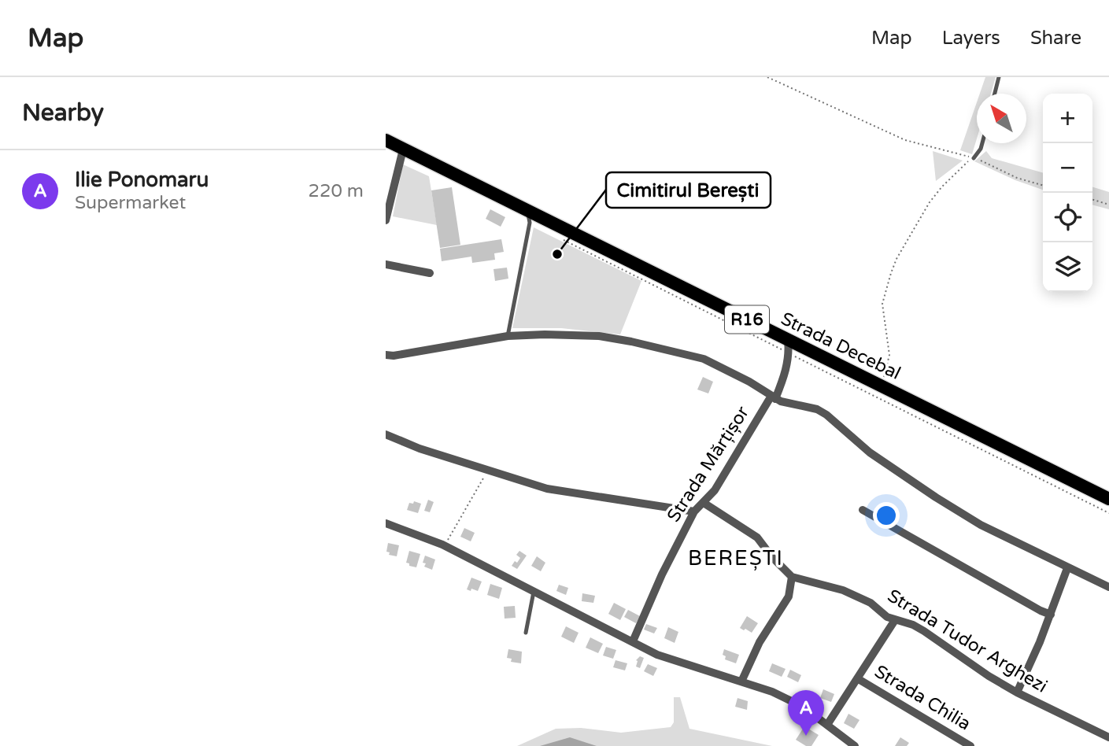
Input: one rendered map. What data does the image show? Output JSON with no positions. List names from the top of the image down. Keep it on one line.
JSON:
{"streets":{"main road":["R16","Strada Decebal"],"street":["Strada Mărțișor","Strada Tudor Arghezi","Strada Chilia"]},"crossings":[["Strada Decebal","Strada Mărțișor"]],"districts":["BEREȘTI"],"places":["Cimitirul Berești"],"north":"top left","page":{"header":"Map","nav":["Map","Layers","Share"],"heading":"Nearby","map_buttons":["+","−"],"list":[{"mark":"A","name":"Ilie Ponomaru","note":"Supermarket","value":"220 m"}],"pins":"A"}}
